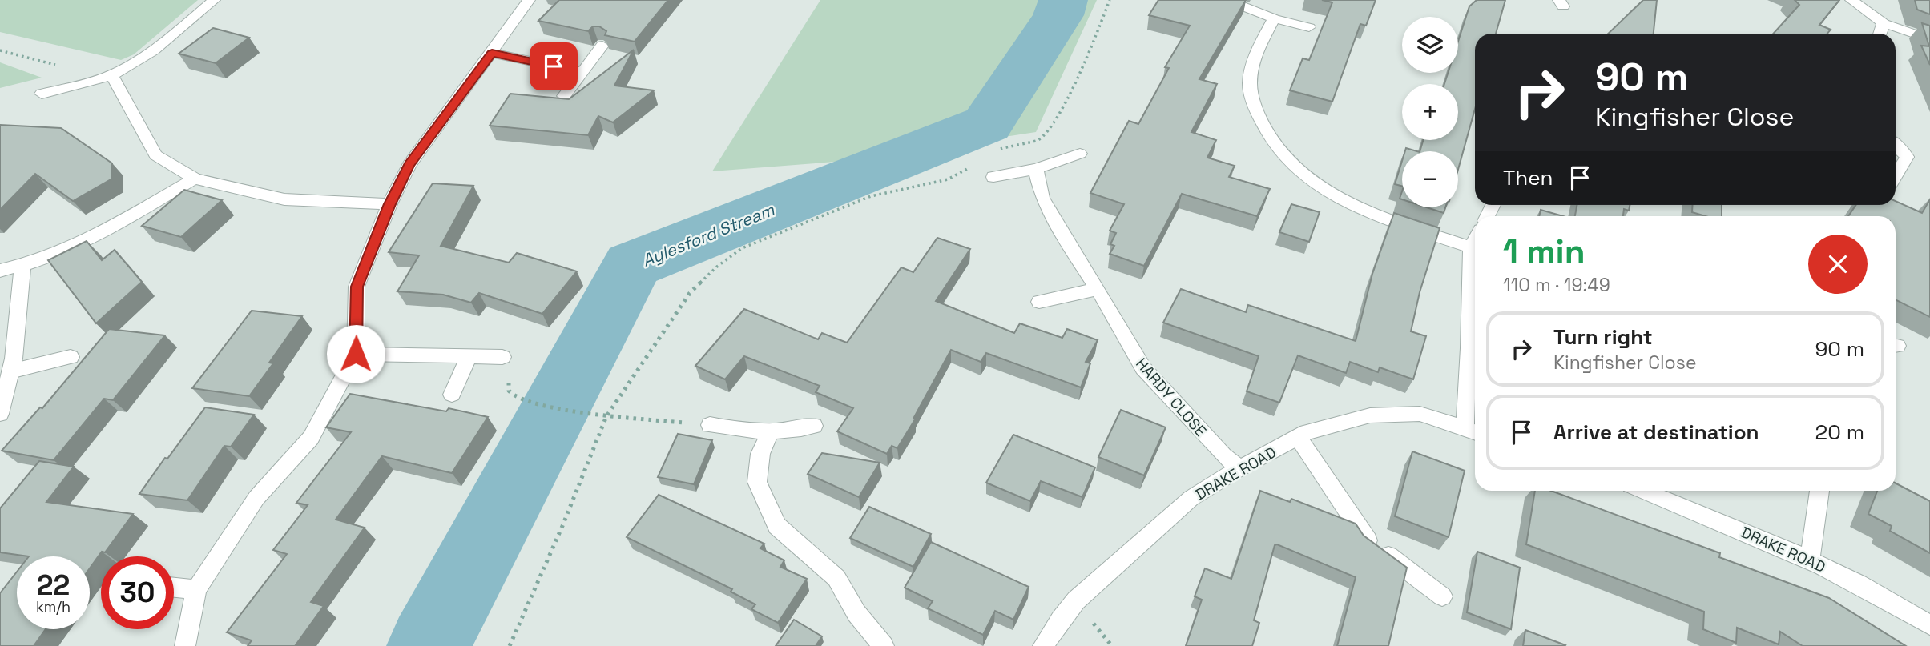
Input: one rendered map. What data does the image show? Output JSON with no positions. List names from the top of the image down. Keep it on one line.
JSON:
{"streets":{"street":["HARDY CLOSE","DRAKE ROAD"]},"crossings":[["HARDY CLOSE","DRAKE ROAD"]],"water":["Aylesford Stream"],"page":{"map_buttons":["+","−"],"turn":["90 m","Kingfisher Close"],"then":"Then","heading":["1 min","110 m · 19:49"],"list":[{"name":"Turn right","note":"Kingfisher Close","value":"90 m"},{"name":"Arrive at destination","value":"20 m"}],"speed":"22 km/h","limit":"30"}}
